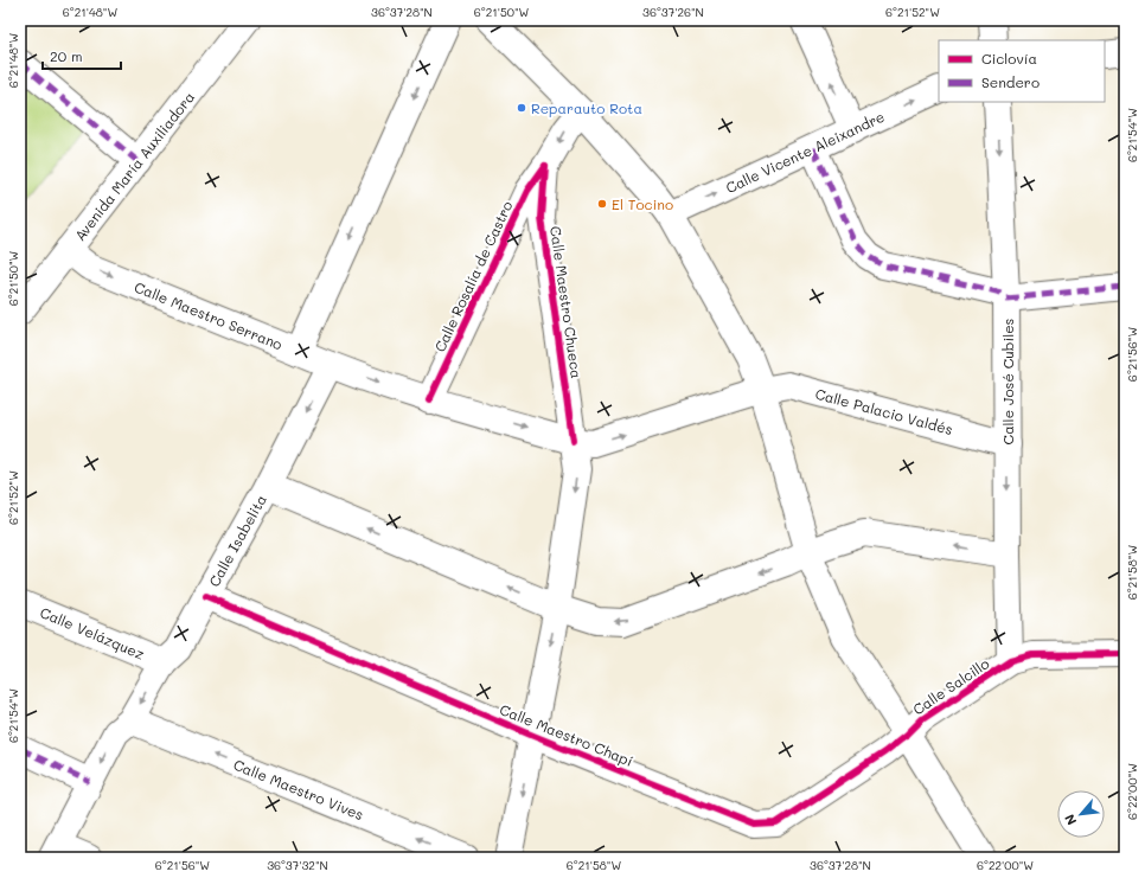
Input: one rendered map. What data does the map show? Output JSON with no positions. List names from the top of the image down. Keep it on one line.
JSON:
{"streets":{"street":["Calle Vicente Aleixandre","Avenida María Auxiliadora","Calle Rosalía de Castro","Calle Maestro Chueca","Calle Maestro Serrano","Calle José Cubiles","Calle Palacio Valdés","Calle Isabelita","Calle Velázquez","Calle Salcillo","Calle Maestro Chapí","Calle Maestro Vives"]},"crossings":[["Avenida María Auxiliadora","Calle Maestro Serrano"],["Calle Rosalía de Castro","Calle Maestro Chueca"],["Calle Rosalía de Castro","Calle Maestro Serrano"],["Calle Maestro Chueca","Calle Maestro Serrano"],["Calle Maestro Chueca","Calle Maestro Chapí"],["Calle Maestro Serrano","Calle Palacio Valdés"],["Calle Maestro Serrano","Calle Isabelita"],["Calle José Cubiles","Calle Palacio Valdés"],["Calle José Cubiles","Calle Salcillo"],["Calle Isabelita","Calle Velázquez"],["Calle Isabelita","Calle Maestro Chapí"],["Calle Isabelita","Calle Maestro Vives"],["Calle Salcillo","Calle Maestro Chapí"]],"one_way":["Calle Vicente Aleixandre","Calle Maestro Chueca","Calle Isabelita","Calle Maestro Vives"],"places":["Reparauto Rota","El Tocino"],"legend":["Ciclovía","Sendero"],"scale_bar":"20 m","north":"bottom left","coordinates":["6°21'48\"W","36°37'28\"N","6°21'50\"W","36°37'26\"N","6°21'52\"W","6°21'54\"W","6°21'56\"W","6°21'58\"W","6°22'00\"W","36°37'32\"N"]}
